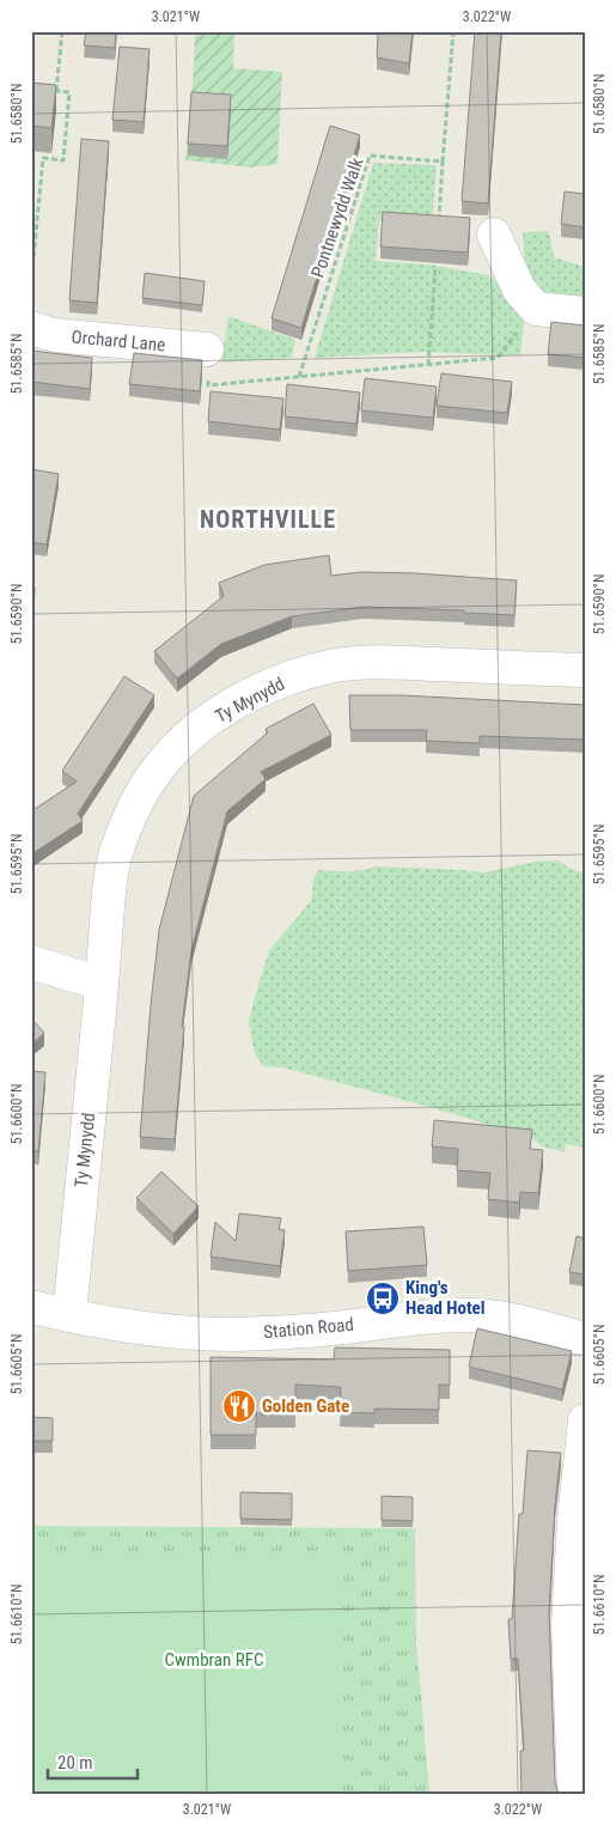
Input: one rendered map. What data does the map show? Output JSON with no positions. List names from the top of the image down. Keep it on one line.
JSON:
{"streets":{"street":["Orchard Lane","Ty Mynydd","Station Road"],"path":["Pontnewydd Walk"]},"crossings":[["Ty Mynydd","Station Road"]],"districts":["NORTHVILLE"],"parks":["Cwmbran RFC"],"places":{"bus stop":["King's Head Hotel"],"restaurant":["Golden Gate"]},"scale_bar":"20 m","coordinates":["3.021°W","3.022°W","51.6580°N","51.6585°N","51.6590°N","51.6595°N","51.6600°N","51.6605°N","51.6610°N"]}
